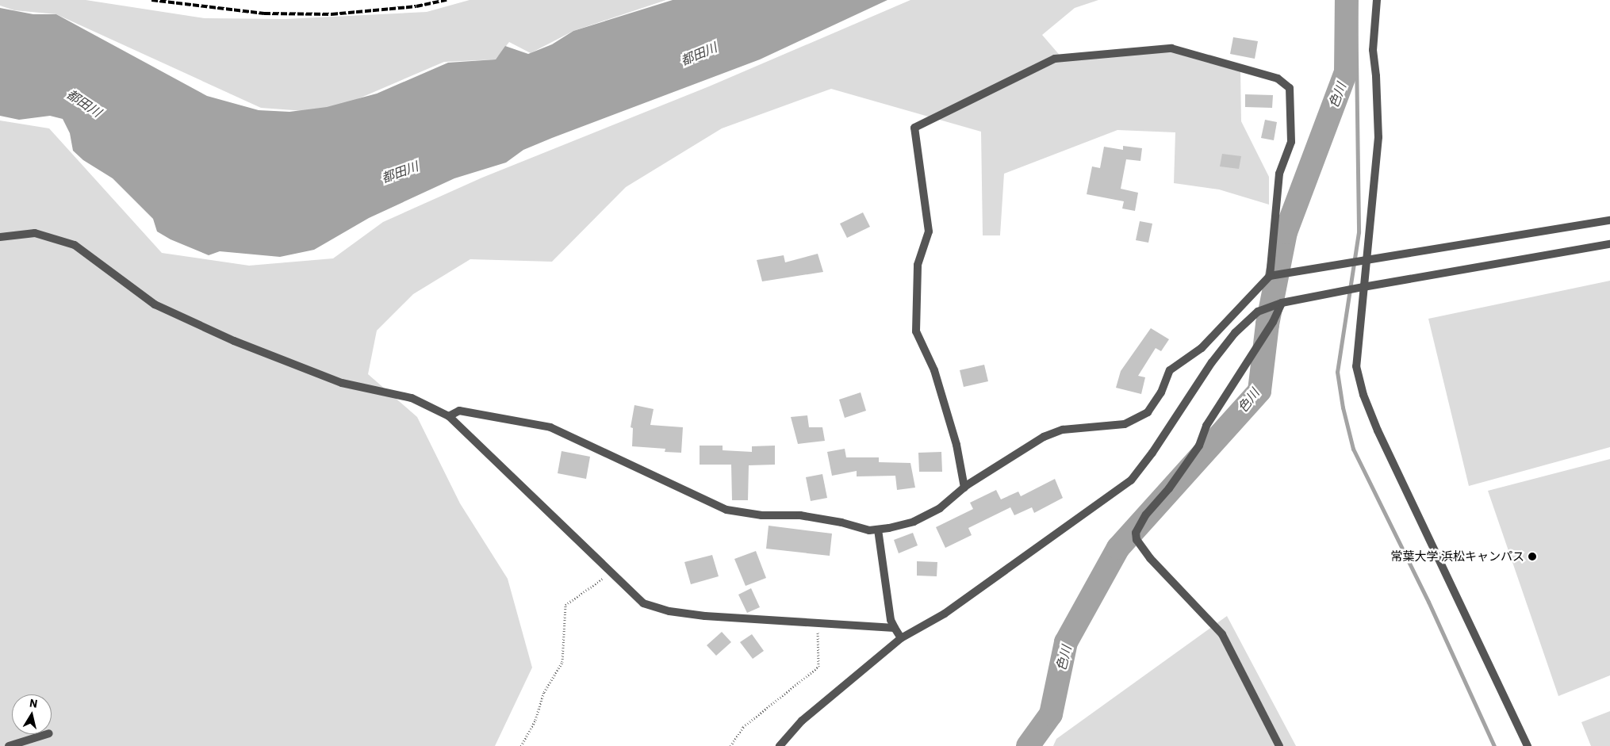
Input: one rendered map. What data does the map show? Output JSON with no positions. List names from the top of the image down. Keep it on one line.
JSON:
{"water":["都田川","色川"],"places":["常葉大学 浜松キャンパス"],"north":"top"}
